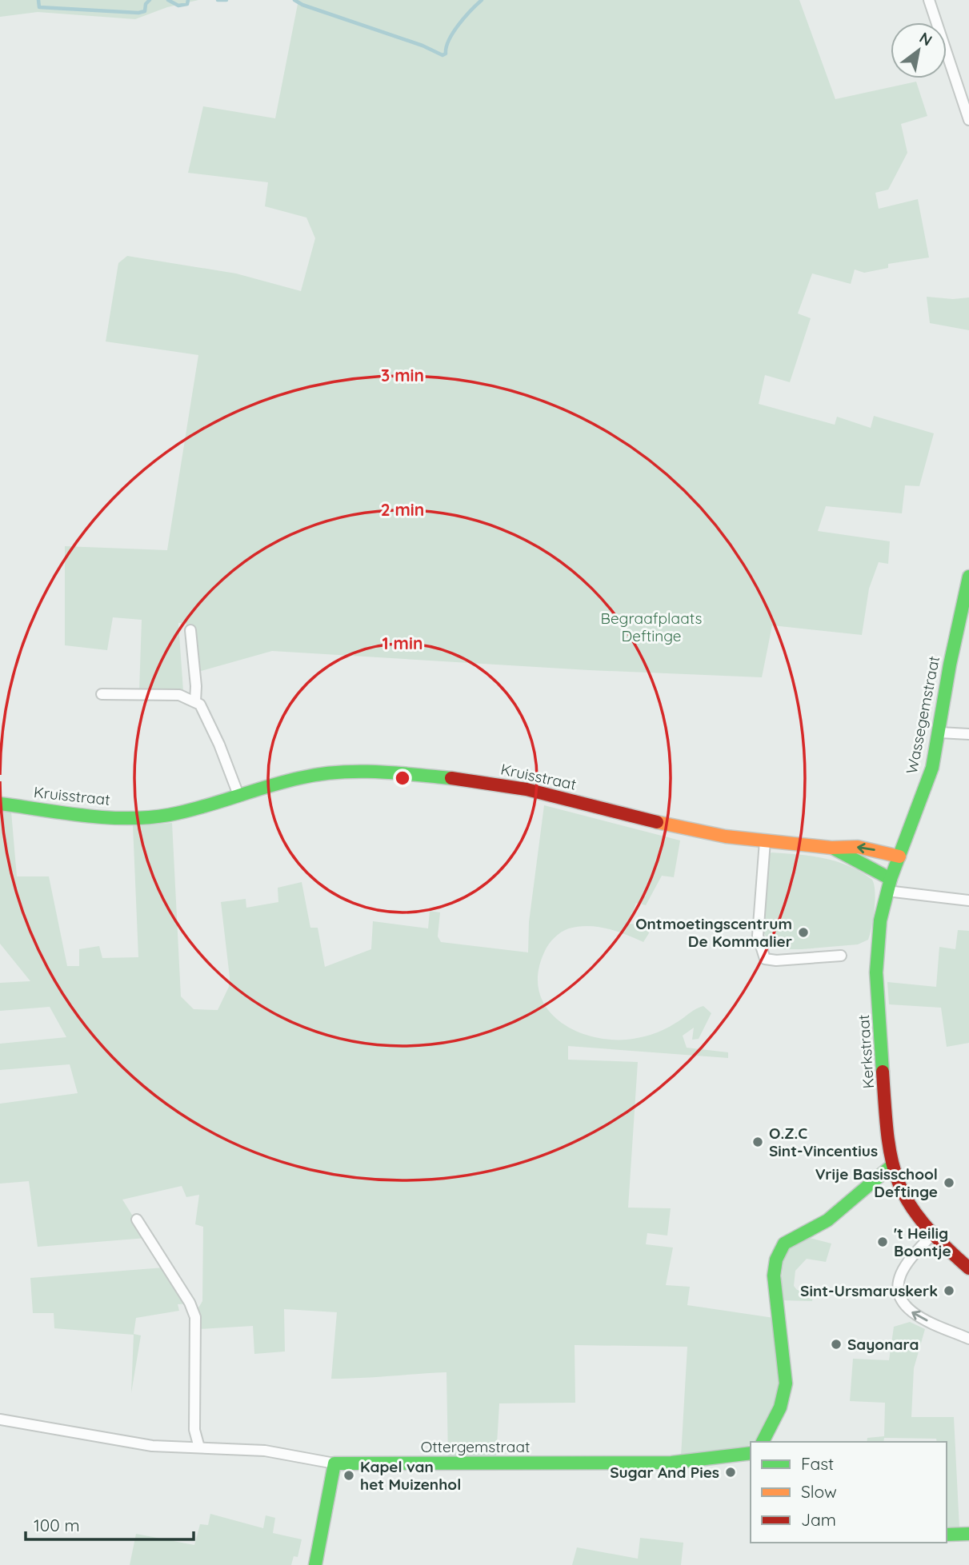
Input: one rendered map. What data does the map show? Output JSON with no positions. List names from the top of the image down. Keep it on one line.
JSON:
{"streets":{"street":["Wassegemstraat","Kruisstraat","Kerkstraat","Ottergemstraat"]},"crossings":[["Wassegemstraat","Kruisstraat"],["Wassegemstraat","Kerkstraat"],["Kruisstraat","Kerkstraat"]],"parks":["Begraafplaats Deftinge"],"places":["Ontmoetingscentrum De Kommalier","O.Z.C Sint-Vincentius","Vrije Basisschool Deftinge","'t Heilig Boontje","Sint-Ursmaruskerk","Sayonara","Sugar And Pies","Kapel van het Muizenhol"],"legend":["Fast","Slow","Jam"],"scale_bar":"100 m","north":"top right","rings":["3 min","2 min","1 min"]}
